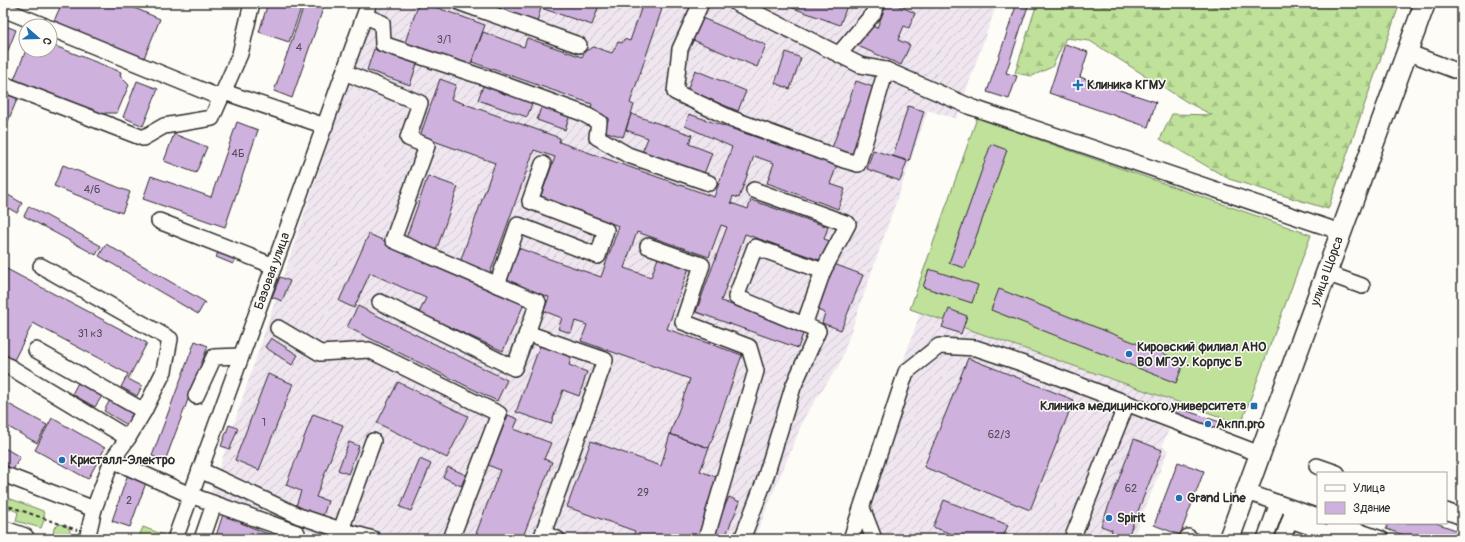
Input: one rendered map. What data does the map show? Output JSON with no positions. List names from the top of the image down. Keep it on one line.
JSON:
{"streets":{"main road":["улица Щорса"],"street":["Базовая улица"]},"places":{"health":["Клиника КГМУ"],"other":["Кировский филиал АНО ВО МГЭУ. Корпус Б","Акпп.pro","Кристалл-Электро","Grand Line","Spirit"],"transit":["Клиника медицинского университета"]},"house_numbers":["3/1","4","4Б","4/6","31 к3","1","62/3","62","29","2"],"legend":["Улица","Здание"],"north":"right"}
